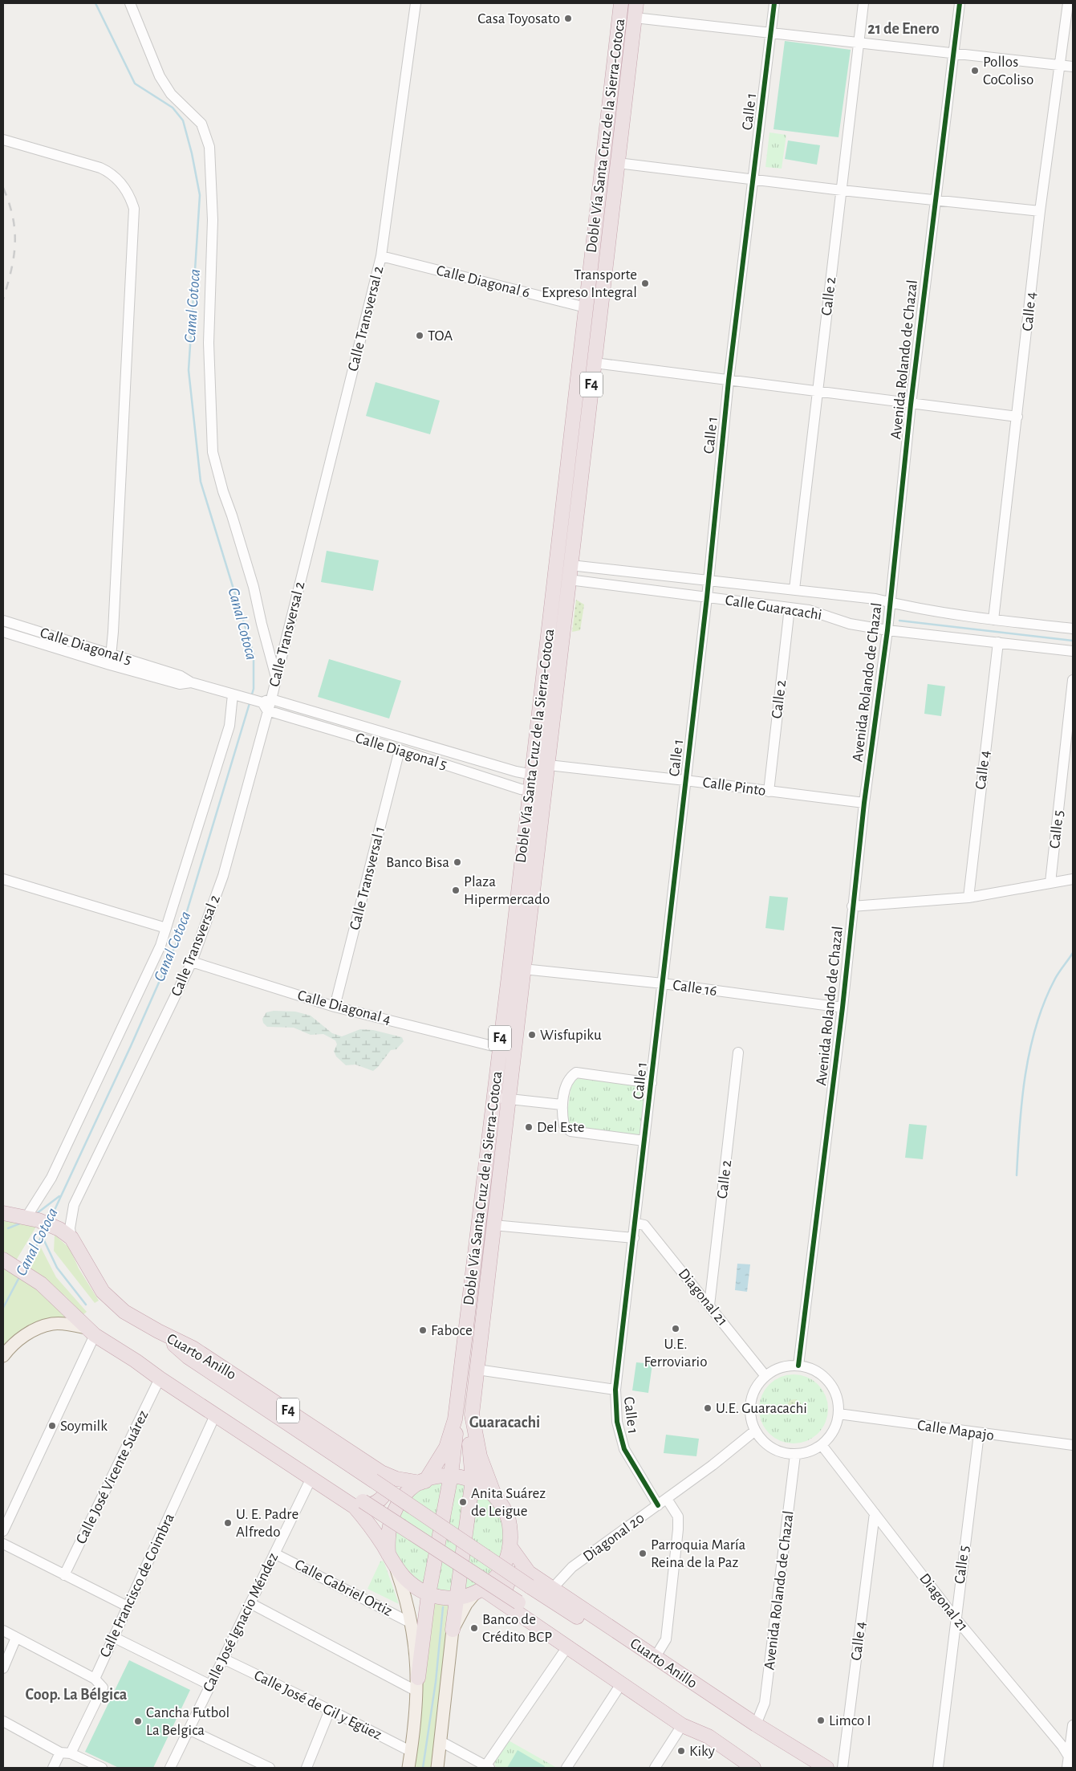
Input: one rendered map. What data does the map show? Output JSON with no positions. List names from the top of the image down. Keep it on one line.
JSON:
{"streets":{"highway":["Doble Vía Santa Cruz de la Sierra-Cotoca","F4","Cuarto Anillo"],"street":["Calle 1","Calle Diagonal 6","Calle 2","Calle 4","Calle Transversal 2","Avenida Rolando de Chazal","Calle Guaracachi","Calle Diagonal 5","Calle Pinto","Calle 5","Calle Transversal 1","Calle 16","Calle Diagonal 4","Diagonal 21","Calle Mapajo","Calle José Vicente Suárez","Diagonal 20","Calle Francisco de Coimbra","Calle Gabriel Ortiz","Calle José Ignacio Méndez","Calle José de Gil y Egüez"]},"crossings":[["Calle 1","Calle Guaracachi"],["Calle 1","Calle Pinto"],["Calle 1","Calle 16"],["Calle 1","Diagonal 21"],["Calle 1","Diagonal 20"],["Doble Vía Santa Cruz de la Sierra-Cotoca","Calle Diagonal 6"],["Doble Vía Santa Cruz de la Sierra-Cotoca","F4"],["Doble Vía Santa Cruz de la Sierra-Cotoca","Calle Guaracachi"],["Doble Vía Santa Cruz de la Sierra-Cotoca","Calle Diagonal 5"],["Doble Vía Santa Cruz de la Sierra-Cotoca","Calle Pinto"],["Doble Vía Santa Cruz de la Sierra-Cotoca","Calle 16"],["Doble Vía Santa Cruz de la Sierra-Cotoca","Calle Diagonal 4"],["Calle Diagonal 6","Calle Transversal 2"],["Calle 2","Calle Guaracachi"],["Calle 2","Calle Pinto"],["Calle 2","Diagonal 21"],["Calle 4","Calle Guaracachi"],["Calle 4","Diagonal 21"],["Calle Transversal 2","Calle Diagonal 5"],["Calle Transversal 2","Calle Diagonal 4"],["Calle Transversal 2","Cuarto Anillo"],["Avenida Rolando de Chazal","Calle Guaracachi"],["Avenida Rolando de Chazal","Calle Pinto"],["Avenida Rolando de Chazal","Calle 16"],["Avenida Rolando de Chazal","Diagonal 21"],["Avenida Rolando de Chazal","Cuarto Anillo"],["Avenida Rolando de Chazal","Calle Mapajo"],["Avenida Rolando de Chazal","Diagonal 20"],["F4","Cuarto Anillo"],["F4","Calle José Vicente Suárez"],["F4","Calle Francisco de Coimbra"],["F4","Calle José Ignacio Méndez"],["Calle Diagonal 5","Calle Pinto"],["Calle Diagonal 5","Calle Transversal 1"],["Calle 5","Diagonal 21"],["Calle 5","Calle Mapajo"],["Calle Transversal 1","Calle Diagonal 4"],["Diagonal 21","Calle Mapajo"],["Diagonal 21","Diagonal 20"],["Cuarto Anillo","Diagonal 20"],["Calle Mapajo","Diagonal 20"],["Calle Gabriel Ortiz","Calle José Ignacio Méndez"],["Calle José Ignacio Méndez","Calle José de Gil y Egüez"]],"districts":["21 de Enero","Guaracachi","Coop. La Bélgica"],"water":["Canal Cotoca"],"places":["Casa Toyosato","Pollos CoColiso","Transporte Expreso Integral","TOA","Banco Bisa","Plaza Hipermercado","Wisfupiku","Del Este","U.E. Ferroviario","Faboce","U.E. Guaracachi","Soymilk","Anita Suárez de Leigue","U. E. Padre Alfredo","Parroquia María Reina de la Paz","Banco de Crédito BCP","Limco I","Cancha Futbol La Belgica","Kiky"]}
